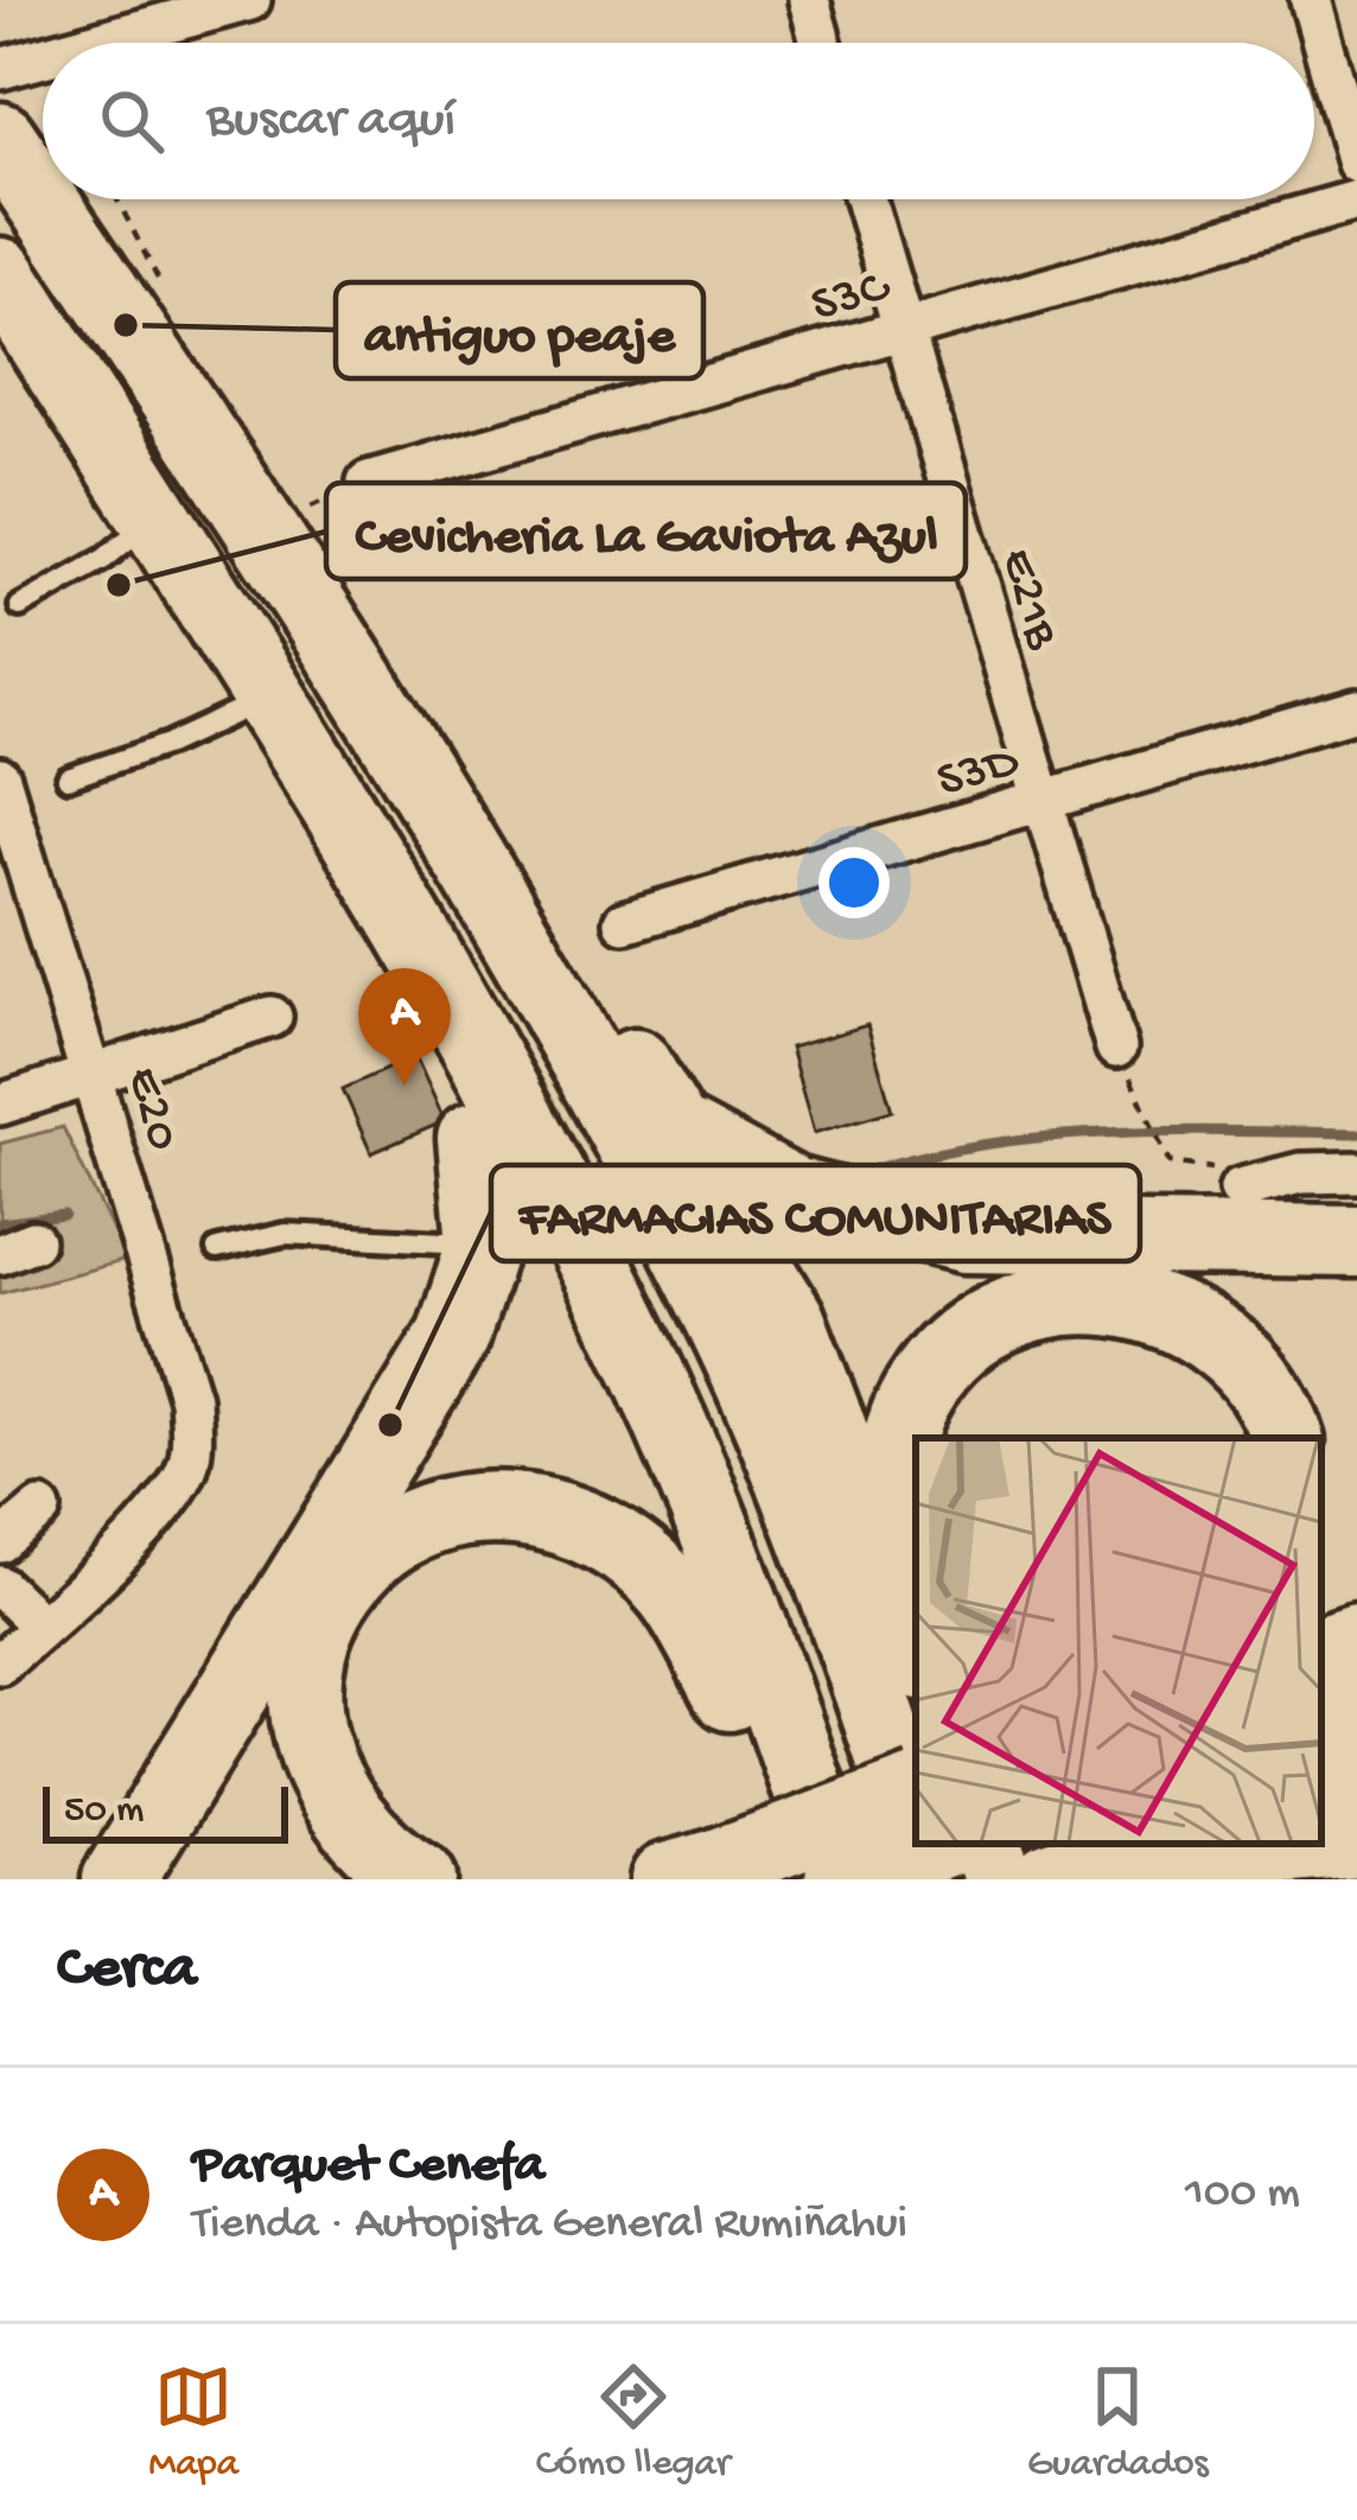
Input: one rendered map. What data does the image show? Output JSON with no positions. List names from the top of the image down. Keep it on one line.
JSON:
{"streets":{"street":["S3C","E21B","S3D","E20"]},"crossings":[["S3C","E21B"],["E21B","S3D"]],"places":["antiguo peaje","Cevicheria La Gaviota Azul","FARMACIAS COMUNITARIAS"],"scale_bar":"50 m","page":{"search":"Buscar aquí","pins":"A","scale":"50 m","heading":"Cerca","list":[{"mark":"A","name":"Parquet Cenefa","note":"Tienda · Autopista General Rumiñahui","value":"100 m"}],"nav":["Mapa","Cómo llegar","Guardados"]}}
